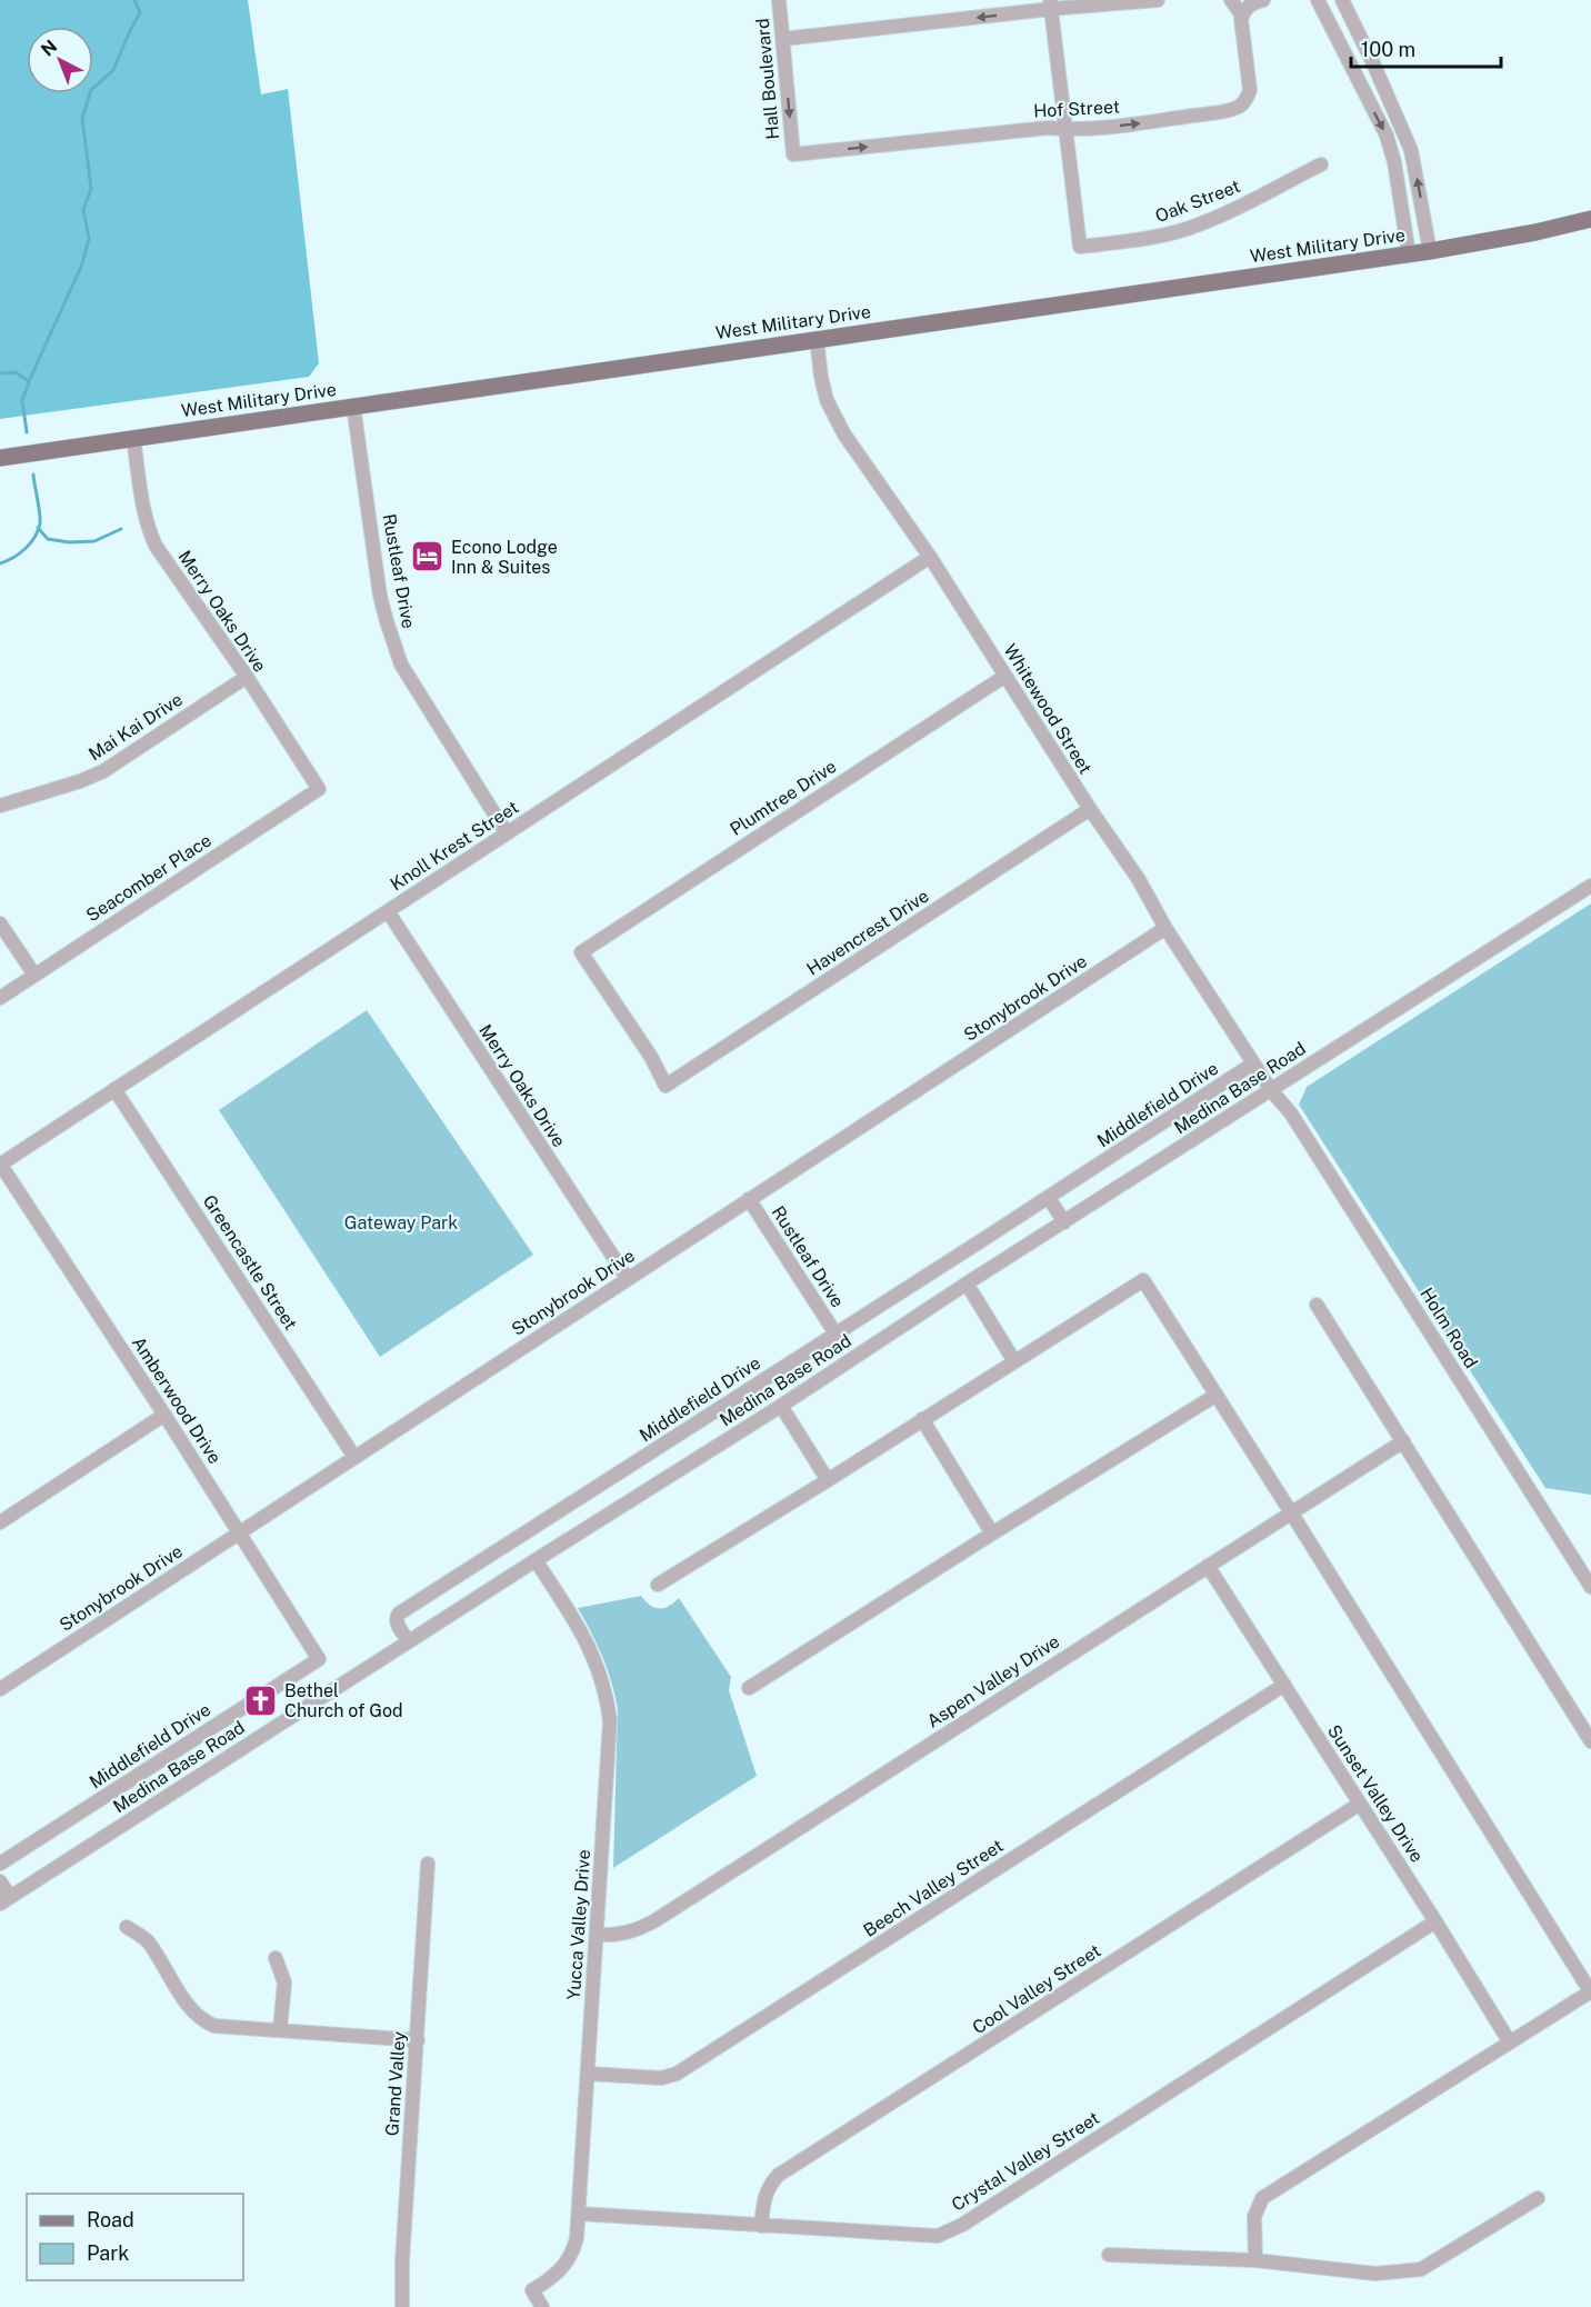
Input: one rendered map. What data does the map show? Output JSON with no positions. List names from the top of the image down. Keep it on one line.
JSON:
{"streets":{"main road":["West Military Drive"],"street":["Hall Boulevard","Hof Street","Oak Street","Rustleaf Drive","Merry Oaks Drive","Whitewood Street","Mai Kai Drive","Plumtree Drive","Knoll Krest Street","Seacomber Place","Havencrest Drive","Stonybrook Drive","Medina Base Road","Middlefield Drive","Greencastle Street","Holm Road","Amberwood Drive","Aspen Valley Drive","Sunset Valley Drive","Beech Valley Street","Yucca Valley Drive","Cool Valley Street","Grand Valley","Crystal Valley Street"]},"crossings":[["Hall Boulevard","Hof Street"],["Hof Street","Oak Street"],["West Military Drive","Rustleaf Drive"],["West Military Drive","Merry Oaks Drive"],["West Military Drive","Whitewood Street"],["Rustleaf Drive","Knoll Krest Street"],["Rustleaf Drive","Stonybrook Drive"],["Rustleaf Drive","Middlefield Drive"],["Merry Oaks Drive","Mai Kai Drive"],["Merry Oaks Drive","Knoll Krest Street"],["Merry Oaks Drive","Seacomber Place"],["Merry Oaks Drive","Stonybrook Drive"],["Whitewood Street","Plumtree Drive"],["Whitewood Street","Knoll Krest Street"],["Whitewood Street","Havencrest Drive"],["Whitewood Street","Stonybrook Drive"],["Whitewood Street","Medina Base Road"],["Whitewood Street","Middlefield Drive"],["Whitewood Street","Holm Road"],["Plumtree Drive","Havencrest Drive"],["Knoll Krest Street","Greencastle Street"],["Knoll Krest Street","Amberwood Drive"],["Stonybrook Drive","Greencastle Street"],["Stonybrook Drive","Amberwood Drive"],["Medina Base Road","Middlefield Drive"],["Medina Base Road","Holm Road"],["Medina Base Road","Yucca Valley Drive"],["Middlefield Drive","Amberwood Drive"],["Aspen Valley Drive","Sunset Valley Drive"],["Aspen Valley Drive","Yucca Valley Drive"],["Sunset Valley Drive","Beech Valley Street"],["Sunset Valley Drive","Cool Valley Street"],["Sunset Valley Drive","Crystal Valley Street"],["Beech Valley Street","Yucca Valley Drive"],["Yucca Valley Drive","Crystal Valley Street"],["Cool Valley Street","Crystal Valley Street"]],"one_way":["Hall Boulevard"],"parks":["Gateway Park"],"places":{"hotel":["Econo Lodge Inn & Suites"],"church":["Bethel Church of God"]},"legend":["Road","Park"],"scale_bar":"100 m","north":"top left"}
